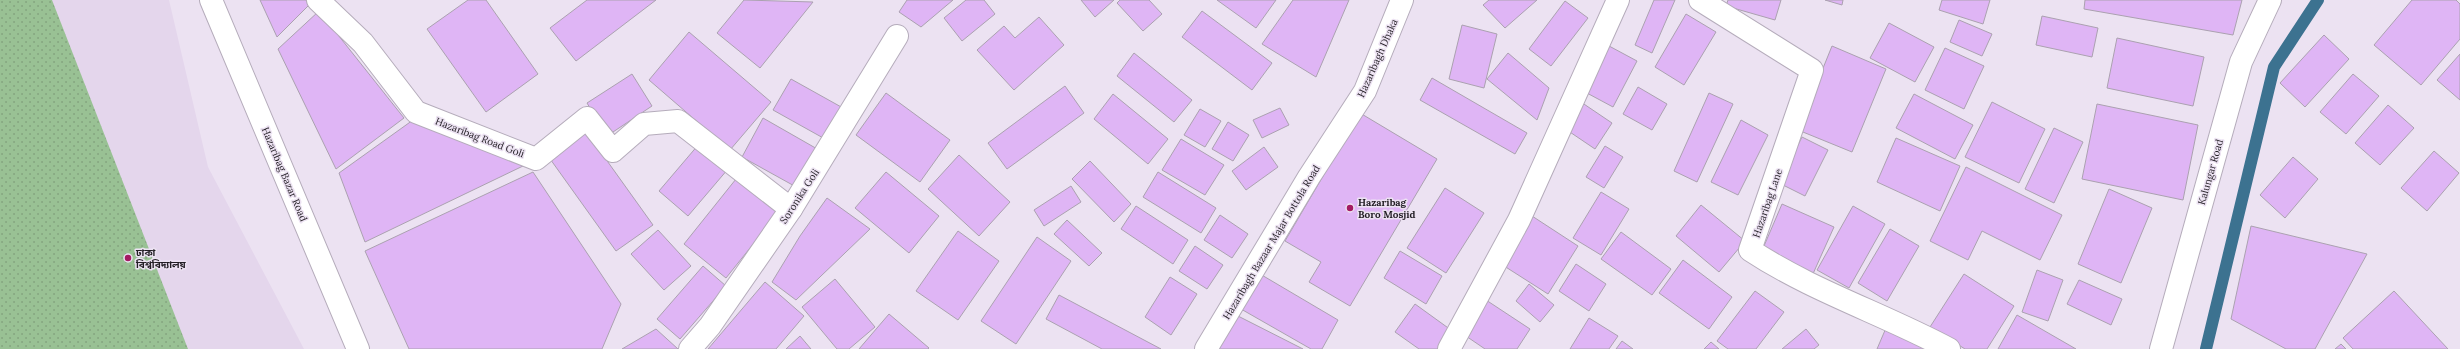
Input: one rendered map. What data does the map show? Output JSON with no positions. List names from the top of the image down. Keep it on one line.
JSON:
{"streets":{"street":["Hazaribagh Dhaka","Hazaribag Road Goli","Kalungar Road","Hazaribag Bazar Road","Soronika Goli","Hazaribag Lane","Hazaribagh Bazaar Majar Bottola Road"]},"crossings":[["Hazaribagh Dhaka","Hazaribagh Bazaar Majar Bottola Road"],["Hazaribag Road Goli","Soronika Goli"]],"places":["Hazaribag Boro Mosjid","ঢাকা বিশ্ববিদ্যালয়"]}
